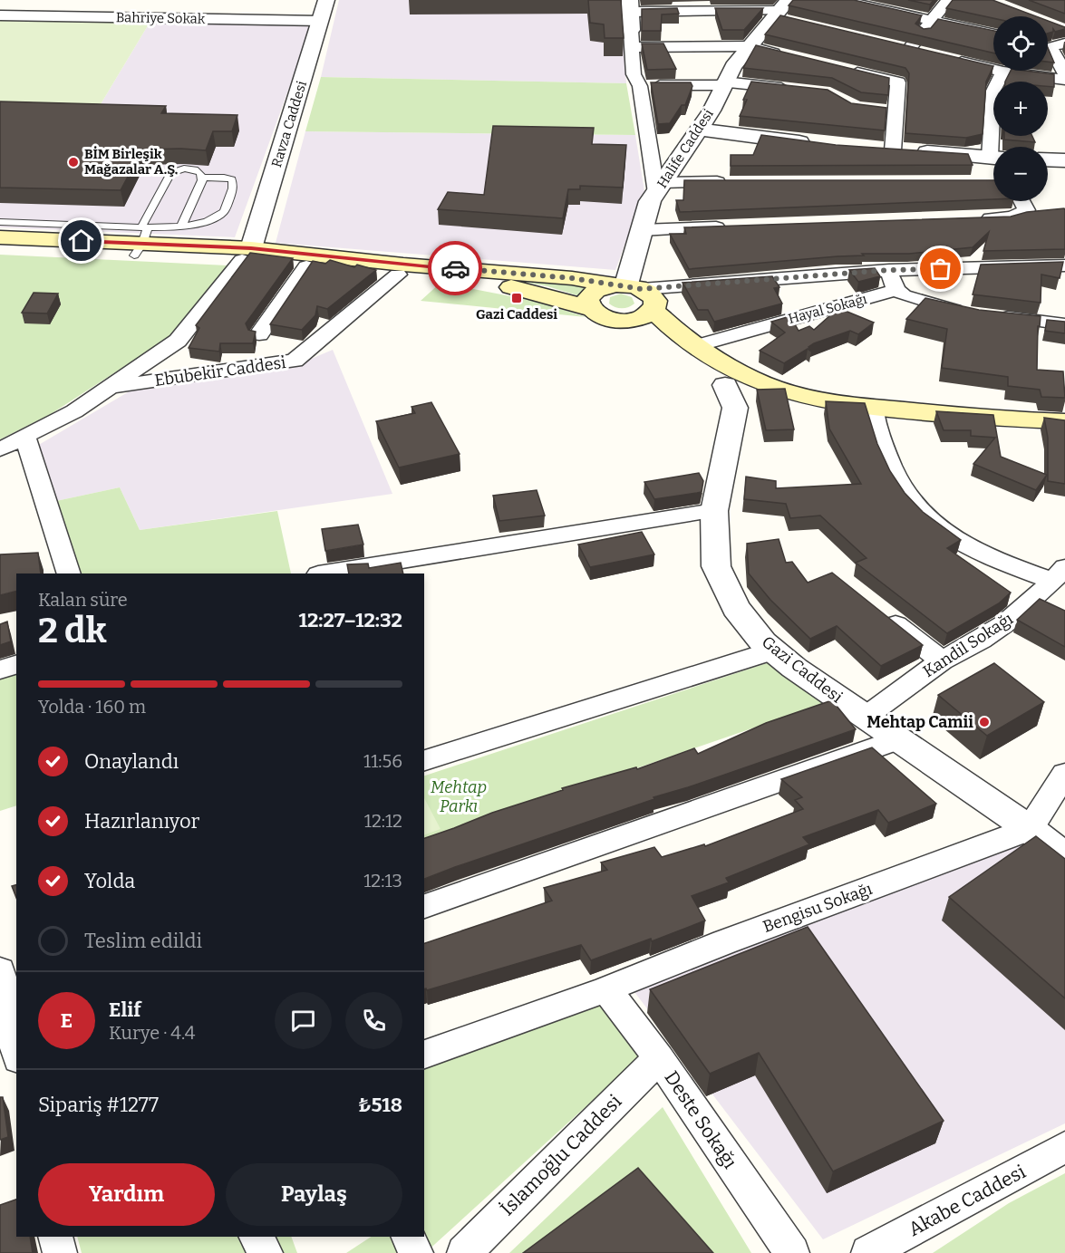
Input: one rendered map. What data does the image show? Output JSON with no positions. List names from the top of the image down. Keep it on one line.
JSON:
{"streets":{"street":["Bahriye Sokak","Ravza Caddesi","Halife Caddesi","Hayal Sokağı","Ebubekir Caddesi","Kandil Sokağı","Gazi Caddesi","Bengisu Sokağı","Deste Sokağı","İslamoğlu Caddesi","Akabe Caddesi"]},"crossings":[["Bahriye Sokak","Ravza Caddesi"],["Kandil Sokağı","Gazi Caddesi"],["Gazi Caddesi","Bengisu Sokağı"],["Bengisu Sokağı","Deste Sokağı"],["Deste Sokağı","İslamoğlu Caddesi"]],"parks":["Mehtap Parkı"],"places":{"other":["BİM Birleşik Mağazalar A.Ş.","Mehtap Camii"],"transit":["Gazi Caddesi"]},"page":{"map_buttons":["+","−"],"heading":["2 dk","Kalan süre","12:27–12:32"],"panel":["Elif","Kurye · 4.4","Sipariş #1277","₺518"],"bar":"Yolda · 160 m","list":[["Onaylandı","11:56"],["Hazırlanıyor","12:12"],["Yolda","12:13"],"Teslim edildi"],"round":"E","buttons":["Yardım","Paylaş"]}}
